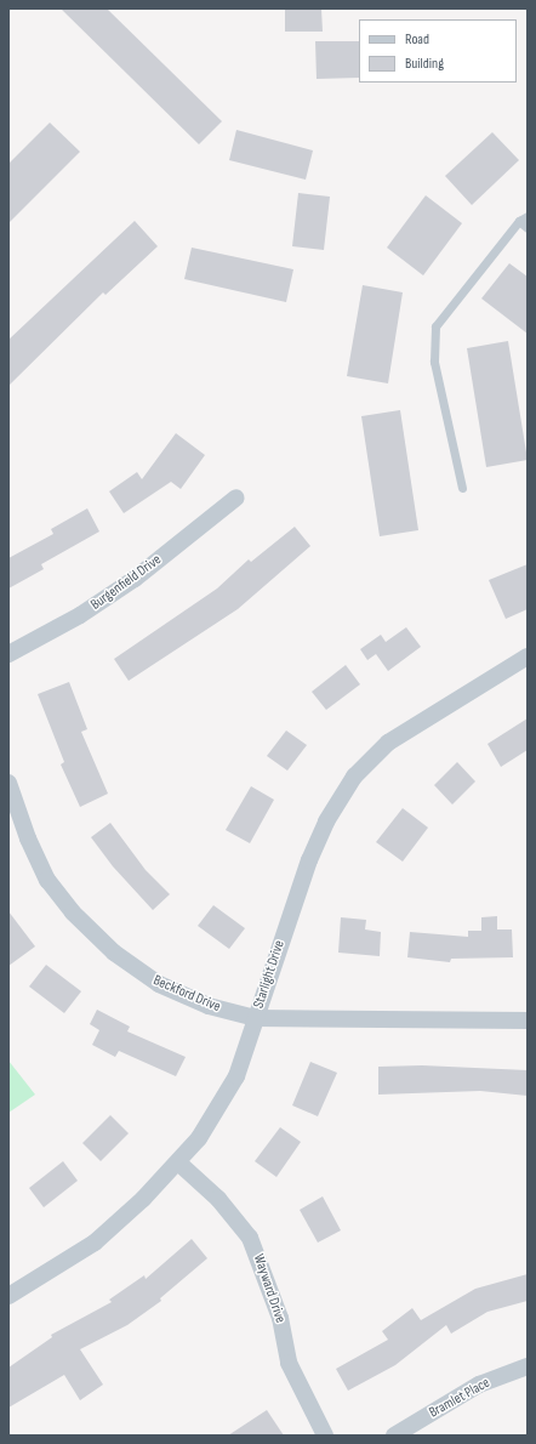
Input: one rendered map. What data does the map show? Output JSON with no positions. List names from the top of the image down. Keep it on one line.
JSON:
{"streets":{"street":["Burgenfield Drive","Starlight Drive","Beckford Drive","Wayward Drive","Bramlet Place"]},"crossings":[["Starlight Drive","Beckford Drive"],["Starlight Drive","Wayward Drive"]],"legend":["Road","Building"]}
